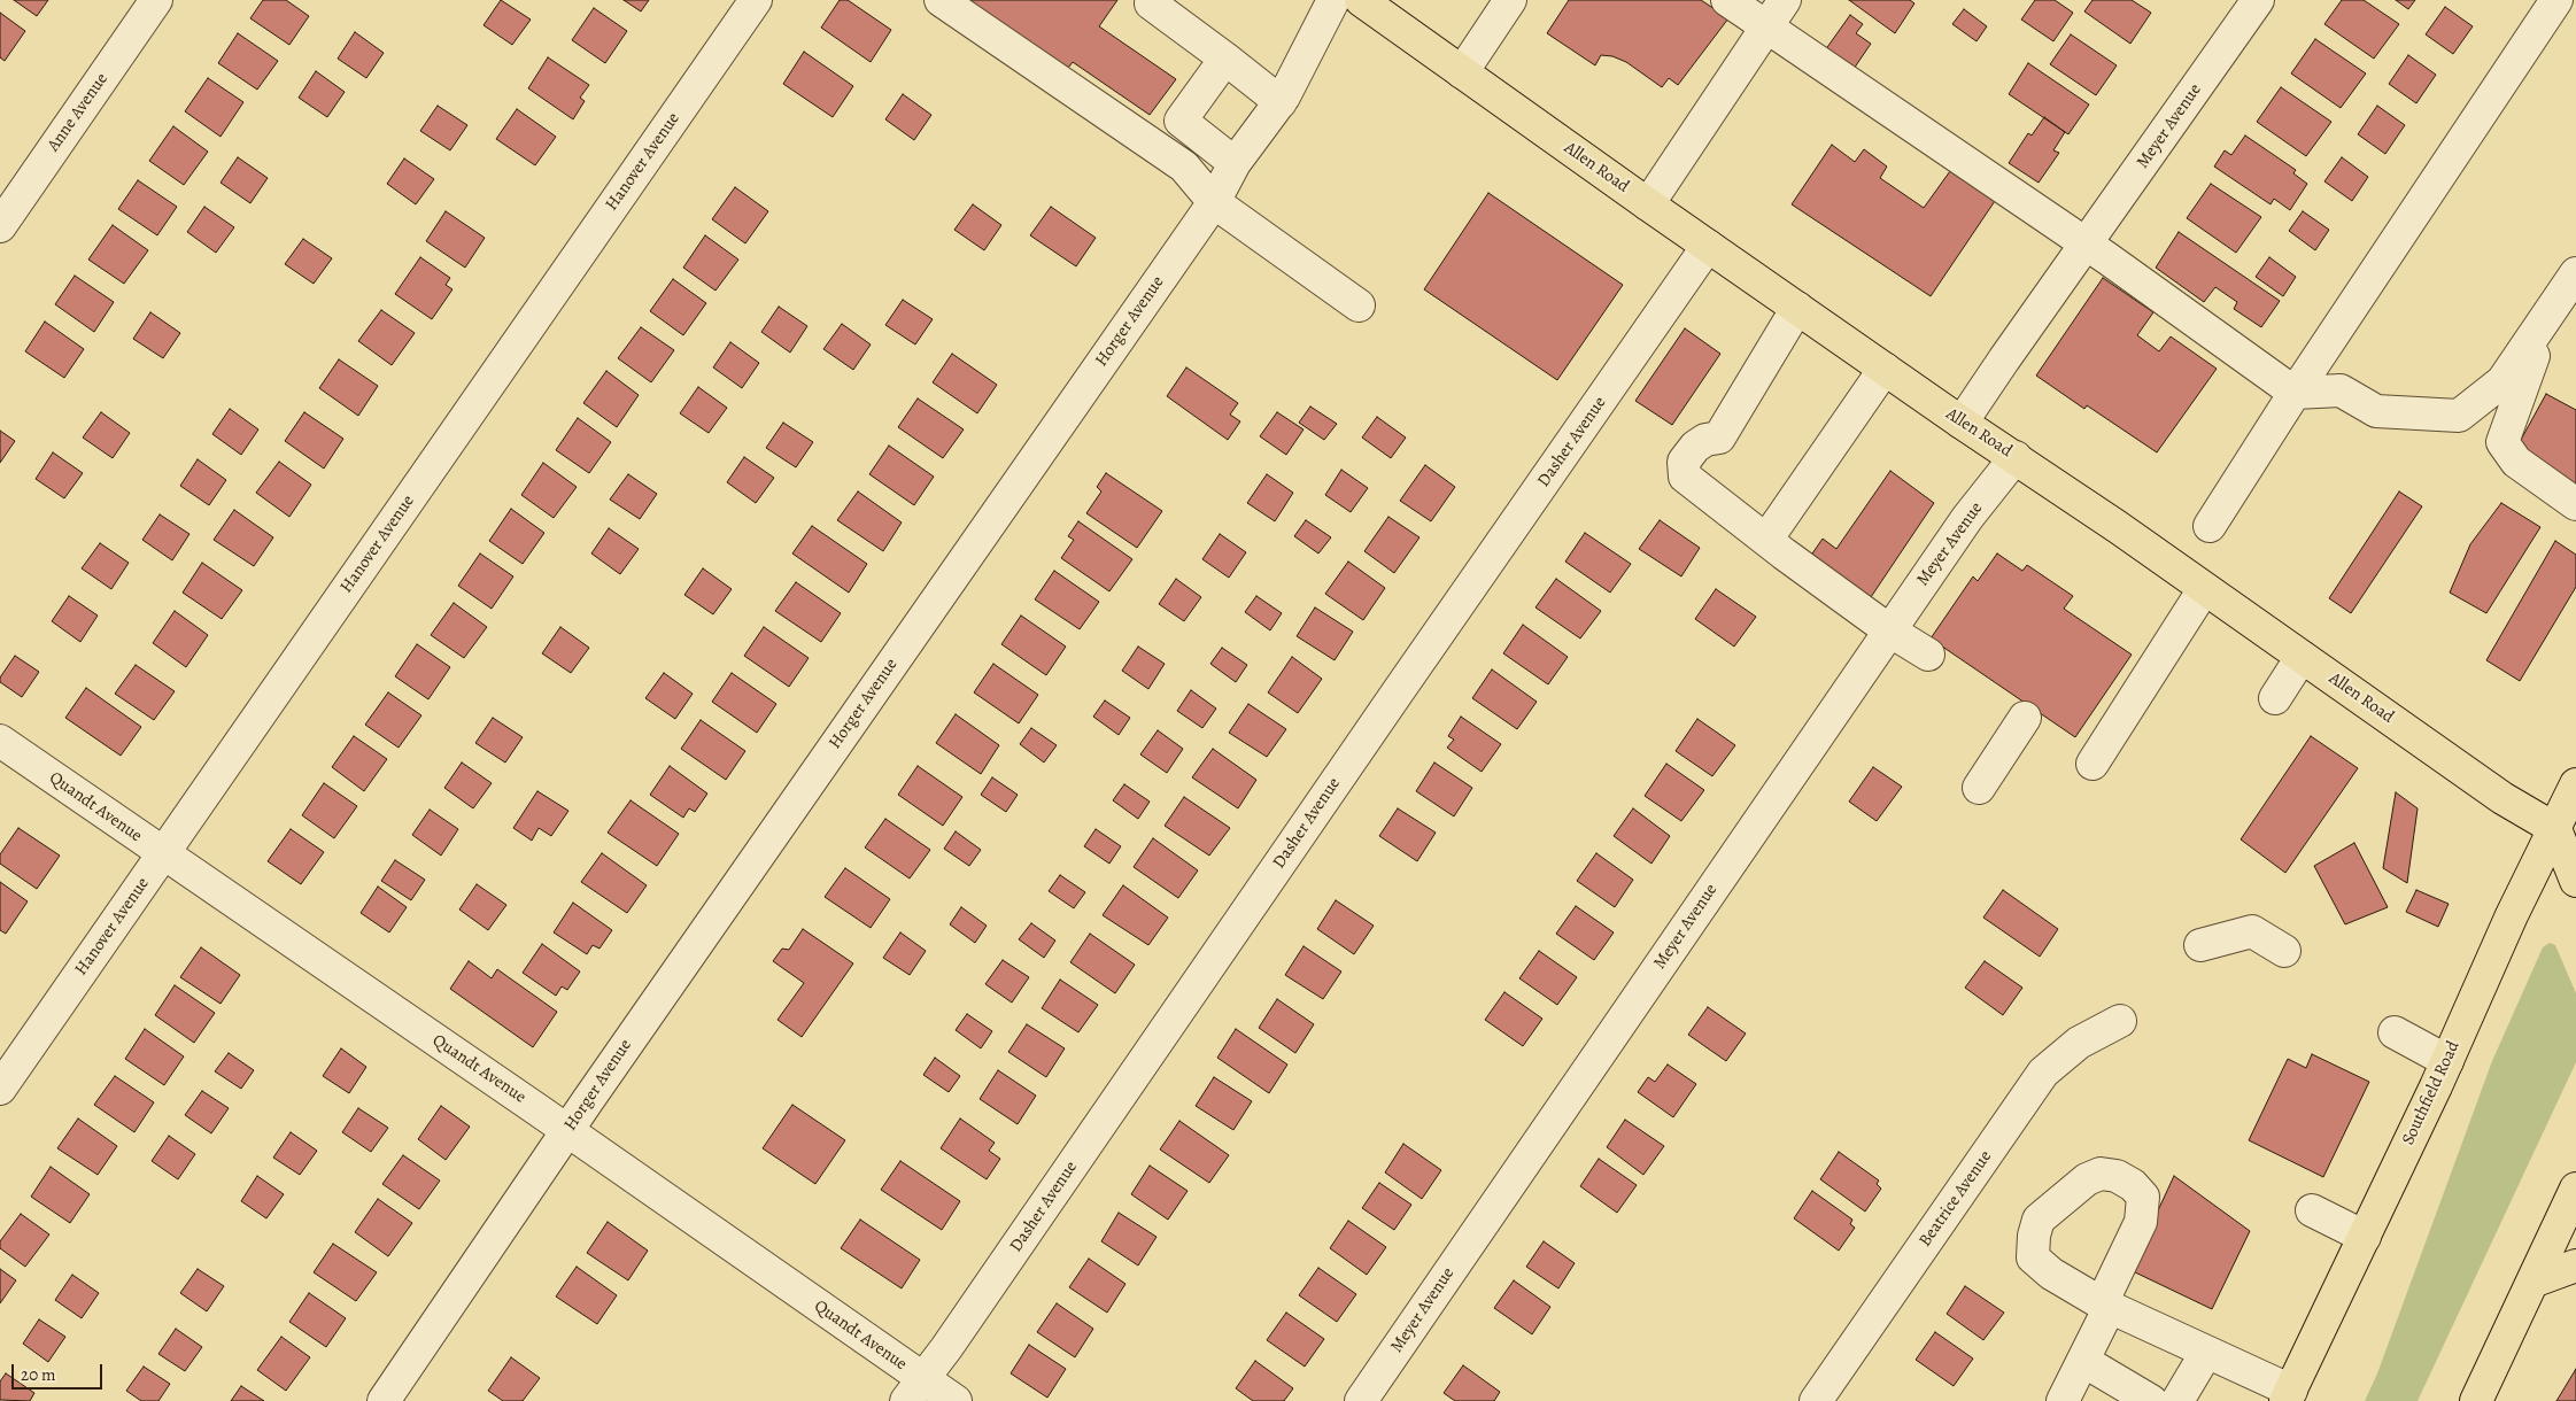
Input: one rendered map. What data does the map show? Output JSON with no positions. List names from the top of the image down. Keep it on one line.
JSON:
{"streets":{"main road":["Allen Road","Southfield Road"],"street":["Anne Avenue","Meyer Avenue","Hanover Avenue","Horger Avenue","Dasher Avenue","Quandt Avenue","Beatrice Avenue"]},"crossings":[["Meyer Avenue","Allen Road"],["Hanover Avenue","Quandt Avenue"],["Allen Road","Dasher Avenue"],["Allen Road","Southfield Road"],["Horger Avenue","Quandt Avenue"],["Dasher Avenue","Quandt Avenue"]],"scale_bar":"20 m"}
